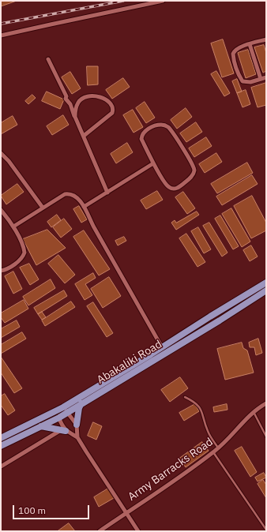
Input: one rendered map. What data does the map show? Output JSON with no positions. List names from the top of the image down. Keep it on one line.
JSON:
{"streets":{"main road":["Abakaliki Road"],"street":["Army Barracks Road"]},"scale_bar":"100 m"}
